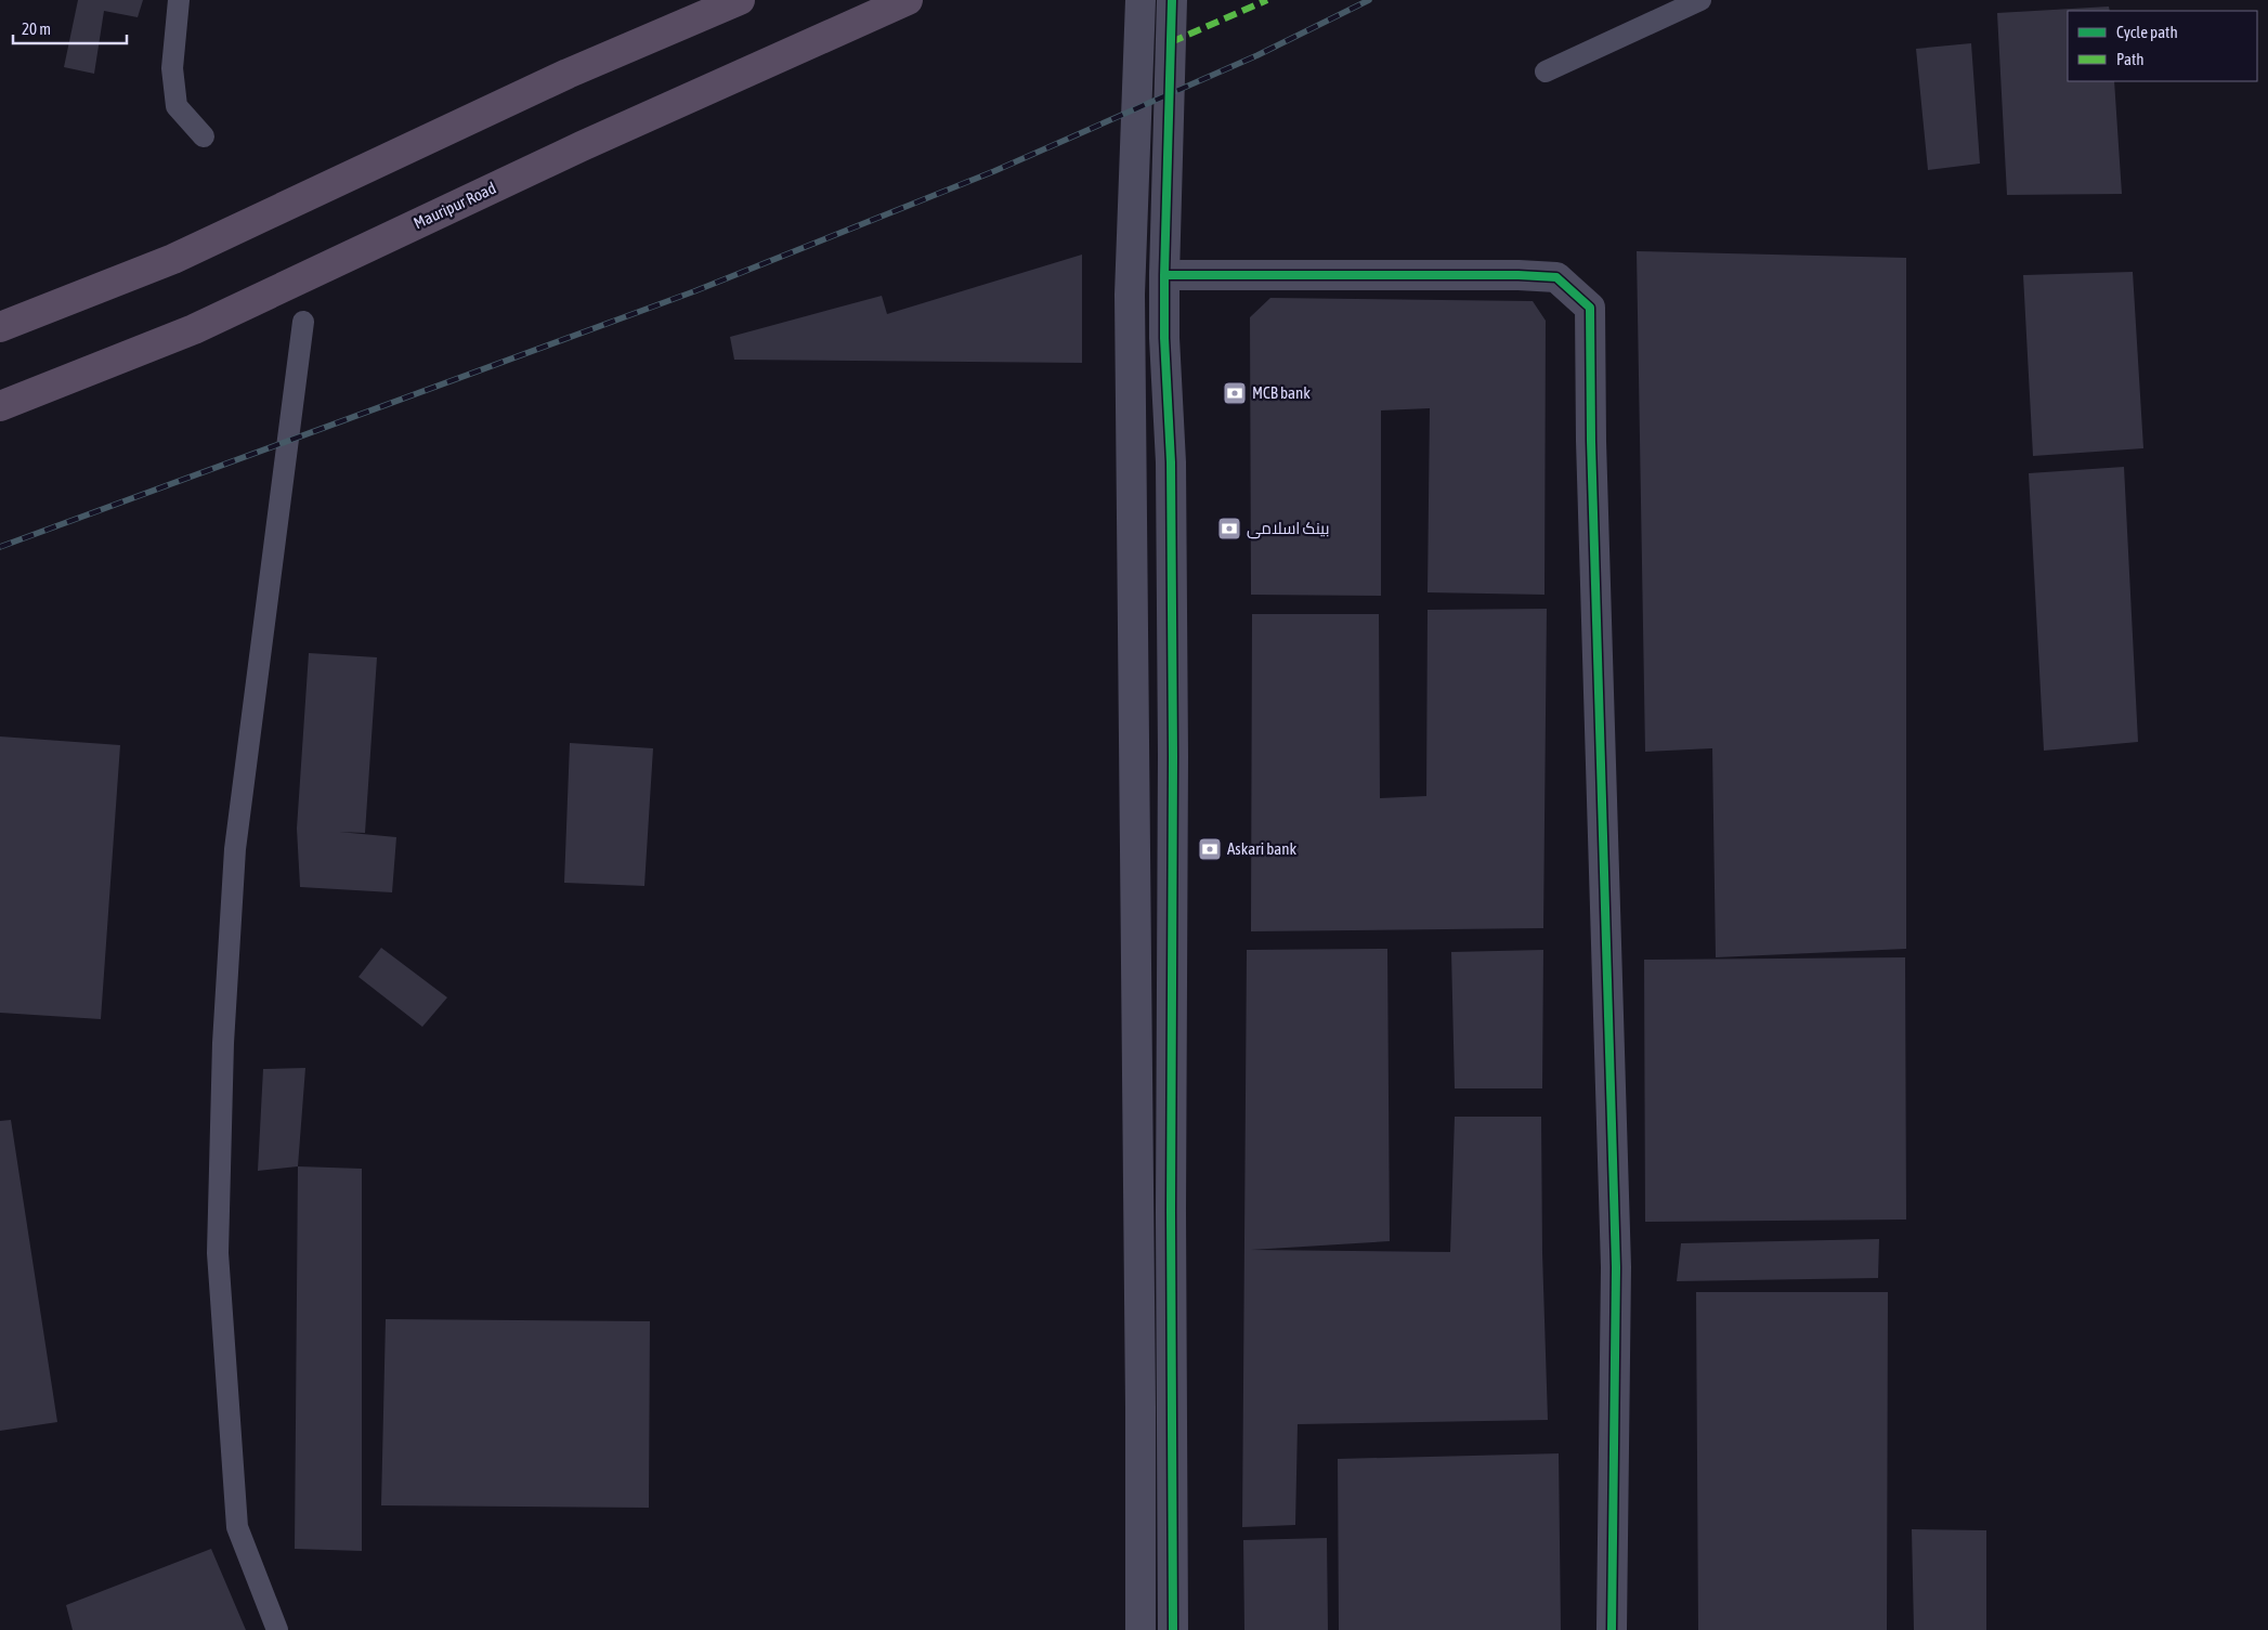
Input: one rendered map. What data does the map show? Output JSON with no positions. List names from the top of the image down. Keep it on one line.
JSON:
{"streets":{"highway":["Mauripur Road"]},"places":{"bank":["MCB bank","بینک اسلامی","Askari bank"]},"legend":["Cycle path","Path"],"scale_bar":"20 m"}
